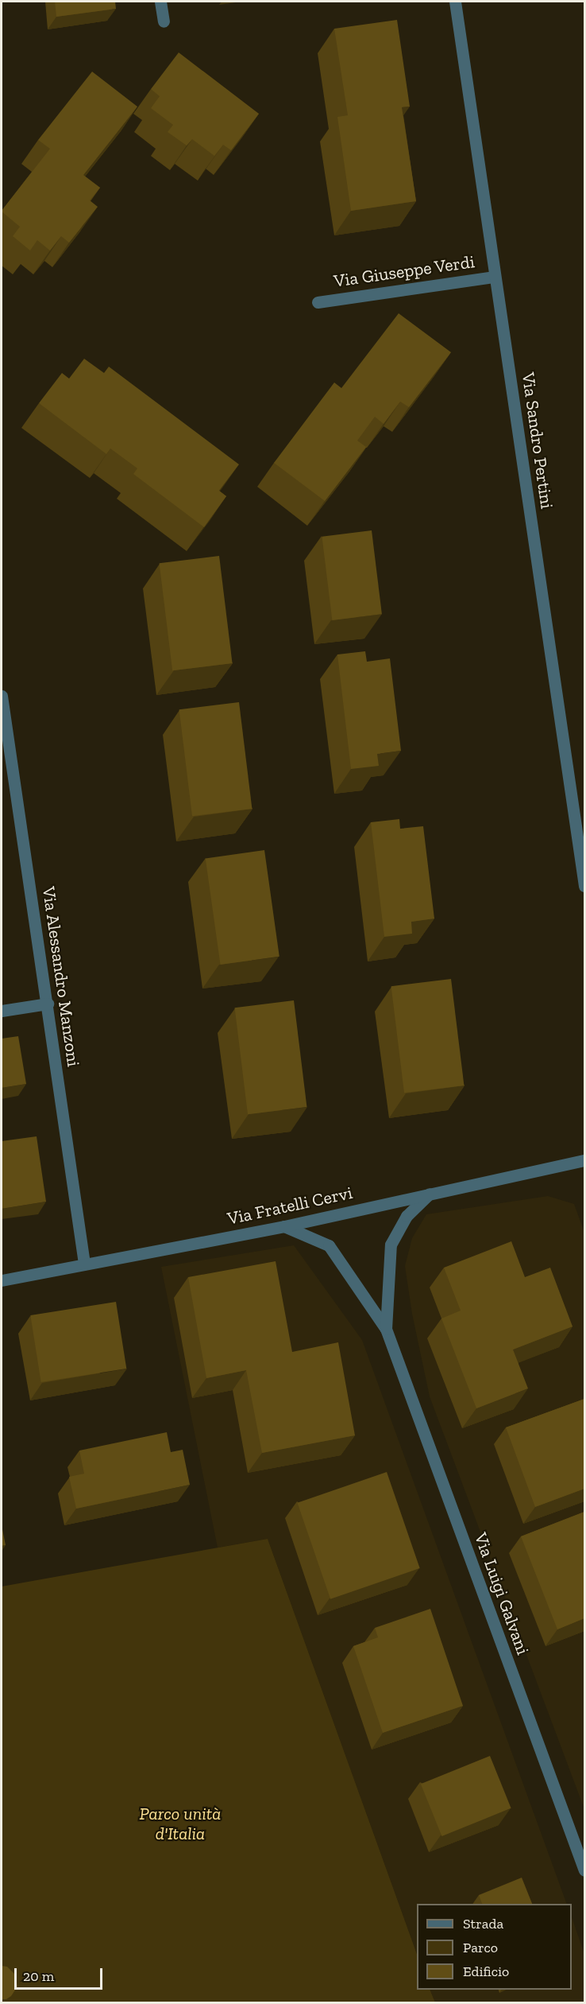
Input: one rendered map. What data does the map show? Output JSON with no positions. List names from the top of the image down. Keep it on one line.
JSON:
{"streets":{"street":["Via Giuseppe Verdi","Via Sandro Pertini","Via Alessandro Manzoni","Via Fratelli Cervi","Via Luigi Galvani"]},"crossings":[["Via Giuseppe Verdi","Via Sandro Pertini"],["Via Alessandro Manzoni","Via Fratelli Cervi"],["Via Fratelli Cervi","Via Luigi Galvani"]],"parks":["Parco unità d'Italia"],"legend":["Strada","Parco","Edificio"],"scale_bar":"20 m"}
